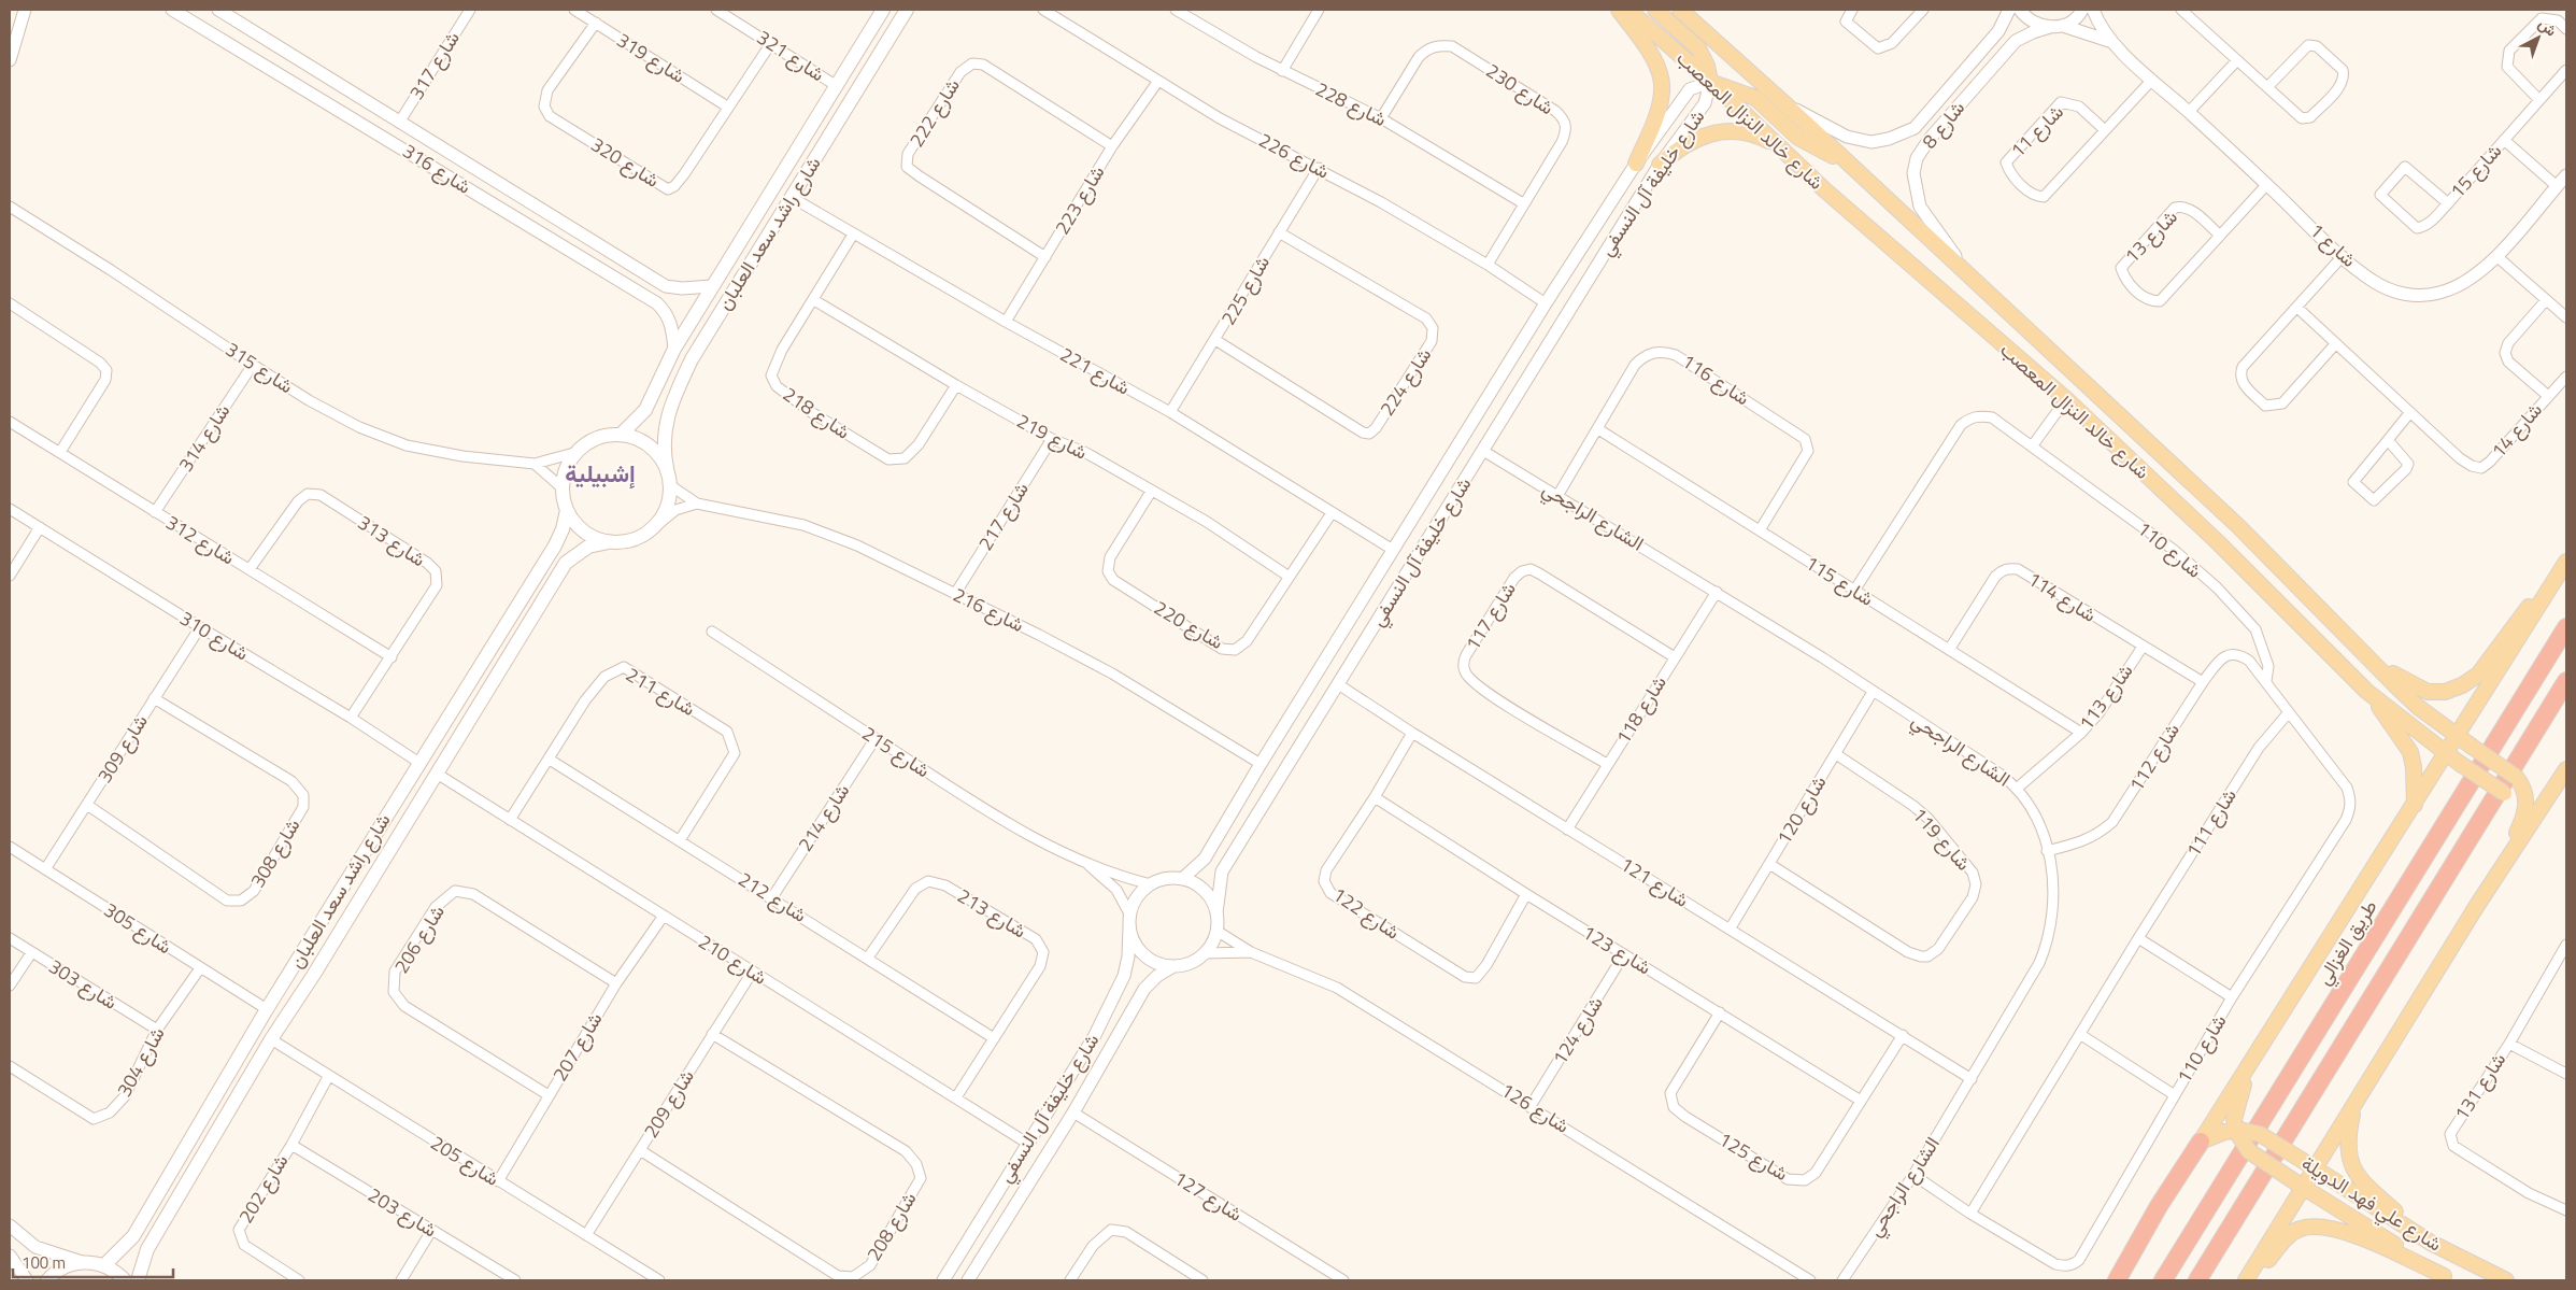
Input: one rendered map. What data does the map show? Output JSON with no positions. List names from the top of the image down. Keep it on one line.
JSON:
{"streets":{"highway":["طريق الغزالي"],"main road":["شارع خالد النزال المعصب","شارع راشد سعد العلبان","شارع علي فهد الدويلة"],"street":["شارع 321","شارع 319","شارع 317","شارع 230","شارع 228","شارع 222","شارع 8","شارع 11","شارع 226","شارع 320","شارع 316","شارع 15","شارع خليفة آل النسفي","شارع 223","شارع 13","شارع 1","شارع 225","شارع 315","شارع 221","شارع 116","شارع 224","شارع 218","شارع 14","شارع 219","شارع 314","شارع 217","الشارع الراجحي","شارع 312","شارع 313","شارع 110","شارع 115","114 شارع","شارع 216","شارع 117","شارع 220","شارع 310","شارع 211","شارع 113","شارع 118","شارع 309","شارع 215","شارع 112","شارع 120","شارع 214","شارع 111","شارع 119","شارع 308","شارع 121","شارع 212","شارع 213","شارع 122","شارع 305","شارع 206","شارع 123","شارع 210","شارع 303","شارع 124","شارع 207","شارع 304","شارع 131","شارع 209","شارع 126","شارع 125","شارع 205","شارع 202","شارع 127","شارع 203","شارع 208"]},"crossings":[["شارع 321","شارع 320"],["شارع 321","شارع راشد سعد العلبان"],["شارع 319","شارع 320"],["شارع 317","شارع 316"],["شارع 230","شارع 228"],["شارع 230","شارع 226"],["شارع 222","شارع 223"],["شارع خالد النزال المعصب","شارع 8"],["شارع خالد النزال المعصب","شارع خليفة آل النسفي"],["شارع 11","شارع 1"],["شارع 226","شارع خليفة آل النسفي"],["شارع 226","شارع 223"],["شارع 226","شارع 225"],["شارع 316","شارع راشد سعد العلبان"],["شارع 15","شارع 1"],["شارع خليفة آل النسفي","شارع 221"],["شارع خليفة آل النسفي","الشارع الراجحي"],["شارع خليفة آل النسفي","شارع 216"],["شارع خليفة آل النسفي","شارع 215"],["شارع خليفة آل النسفي","شارع 121"],["شارع خليفة آل النسفي","شارع 210"],["شارع خليفة آل النسفي","شارع 126"],["شارع خليفة آل النسفي","شارع 127"],["شارع 223","شارع 221"],["شارع راشد سعد العلبان","شارع 315"],["شارع راشد سعد العلبان","شارع 221"],["شارع راشد سعد العلبان","شارع 216"],["شارع راشد سعد العلبان","شارع 310"],["شارع راشد سعد العلبان","شارع 305"],["شارع راشد سعد العلبان","شارع 210"],["شارع راشد سعد العلبان","شارع 205"],["شارع 13","شارع 1"],["شارع 225","شارع 221"],["شارع 225","شارع 224"],["شارع 315","شارع 314"],["شارع 315","شارع 216"],["شارع 221","شارع 218"],["شارع 221","شارع 220"],["شارع 116","الشارع الراجحي"],["شارع 116","شارع 115"],["شارع 218","شارع 219"],["شارع 219","شارع 217"],["شارع 219","شارع 220"],["شارع 314","شارع 312"],["شارع 217","شارع 216"],["الشارع الراجحي","شارع 110"],["الشارع الراجحي","شارع 113"],["الشارع الراجحي","شارع 118"],["الشارع الراجحي","شارع 112"],["الشارع الراجحي","شارع 120"],["الشارع الراجحي","شارع 121"],["شارع 312","شارع 313"],["شارع 313","شارع 310"],["شارع 110","شارع 115"],["شارع 110","شارع 112"],["شارع 110","شارع 111"],["شارع 115","114 شارع"],["شارع 115","شارع 113"],["114 شارع","شارع 113"],["114 شارع","شارع 112"],["شارع 117","شارع 118"],["شارع 310","شارع 309"],["شارع 211","شارع 212"],["شارع 211","شارع 210"],["شارع 118","شارع 121"],["شارع 309","شارع 308"],["شارع 309","شارع 305"],["شارع 215","شارع 214"],["شارع 215","شارع 126"],["شارع 120","شارع 119"],["شارع 120","شارع 121"],["شارع 214","شارع 212"],["شارع 121","شارع 122"],["شارع 121","شارع 125"],["شارع 212","شارع 213"],["شارع 213","شارع 210"],["شارع 122","شارع 123"],["شارع 305","شارع 304"],["شارع 206","شارع 207"],["شارع 123","شارع 124"],["شارع 123","شارع 125"],["شارع 210","شارع 207"],["شارع 210","شارع 209"],["شارع 303","شارع 304"],["شارع 124","شارع 126"],["شارع 207","شارع 205"],["شارع 209","شارع 205"],["شارع 209","شارع 208"],["شارع 205","شارع 202"],["شارع 202","شارع 203"]],"districts":["إشبيلية"],"scale_bar":"100 m","north":"top right"}
